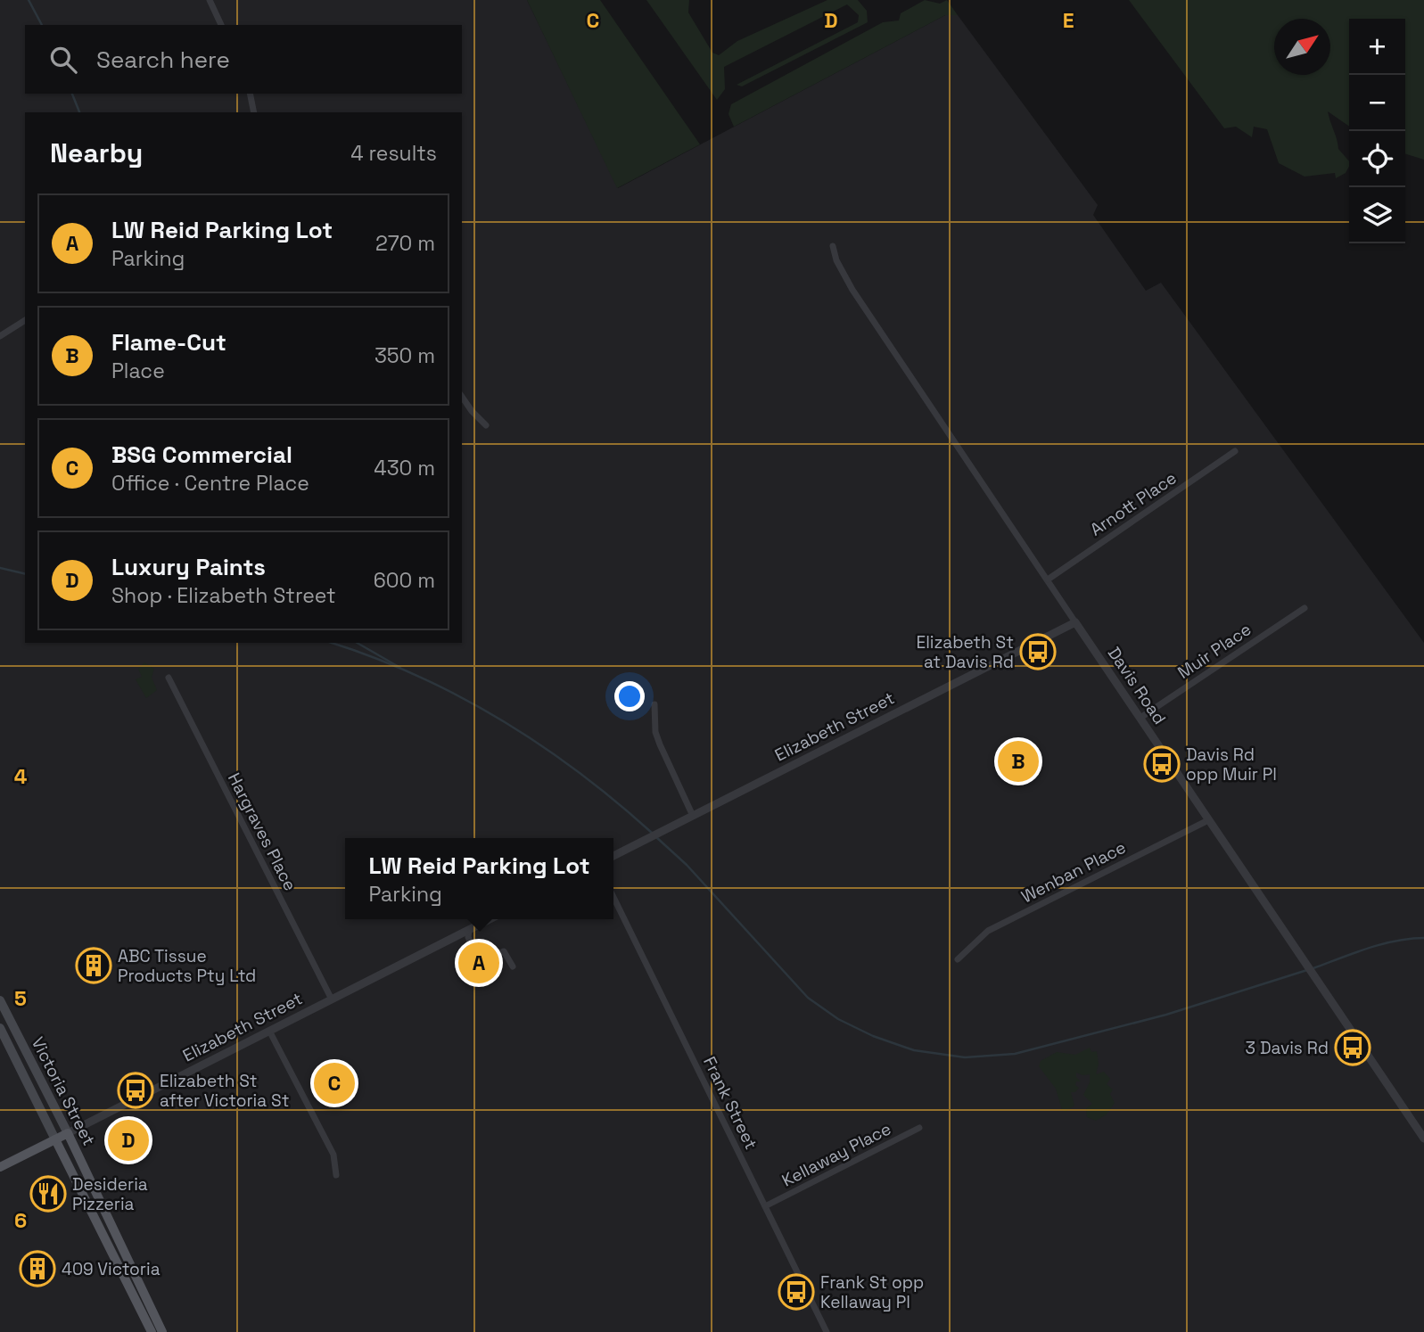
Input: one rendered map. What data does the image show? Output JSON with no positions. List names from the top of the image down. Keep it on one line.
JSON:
{"streets":{"main road":["Elizabeth Street","Victoria Street"],"street":["Arnott Place","Muir Place","Davis Road","Hargraves Place","Wenban Place","Frank Street","Kellaway Place"]},"crossings":[["Arnott Place","Davis Road"],["Muir Place","Davis Road"],["Davis Road","Elizabeth Street"],["Davis Road","Wenban Place"],["Elizabeth Street","Hargraves Place"],["Elizabeth Street","Victoria Street"],["Frank Street","Kellaway Place"]],"places":{"bus stop":["Elizabeth St at Davis Rd","Davis Rd opp Muir Pl","3 Davis Rd","Elizabeth St after Victoria St","Frank St opp Kellaway Pl"],"building":["ABC Tissue Products Pty Ltd","409 Victoria"],"restaurant":["Desideria Pizzeria"]},"north":"top right","page":{"map_buttons":["+","−"],"search":"Search here","heading":["Nearby","4 results"],"list":[{"mark":"A","name":"LW Reid Parking Lot","note":"Parking","value":"270 m"},{"mark":"B","name":"Flame-Cut","note":"Place","value":"350 m"},{"mark":"C","name":"BSG Commercial","note":"Office · Centre Place","value":"430 m"},{"mark":"D","name":"Luxury Paints","note":"Shop · Elizabeth Street","value":"600 m"}],"pins":["B","A","C","D"],"popup":["LW Reid Parking Lot","Parking"]},"grid":{"columns":["C","D","E"],"rows":["4","5","6"]}}
